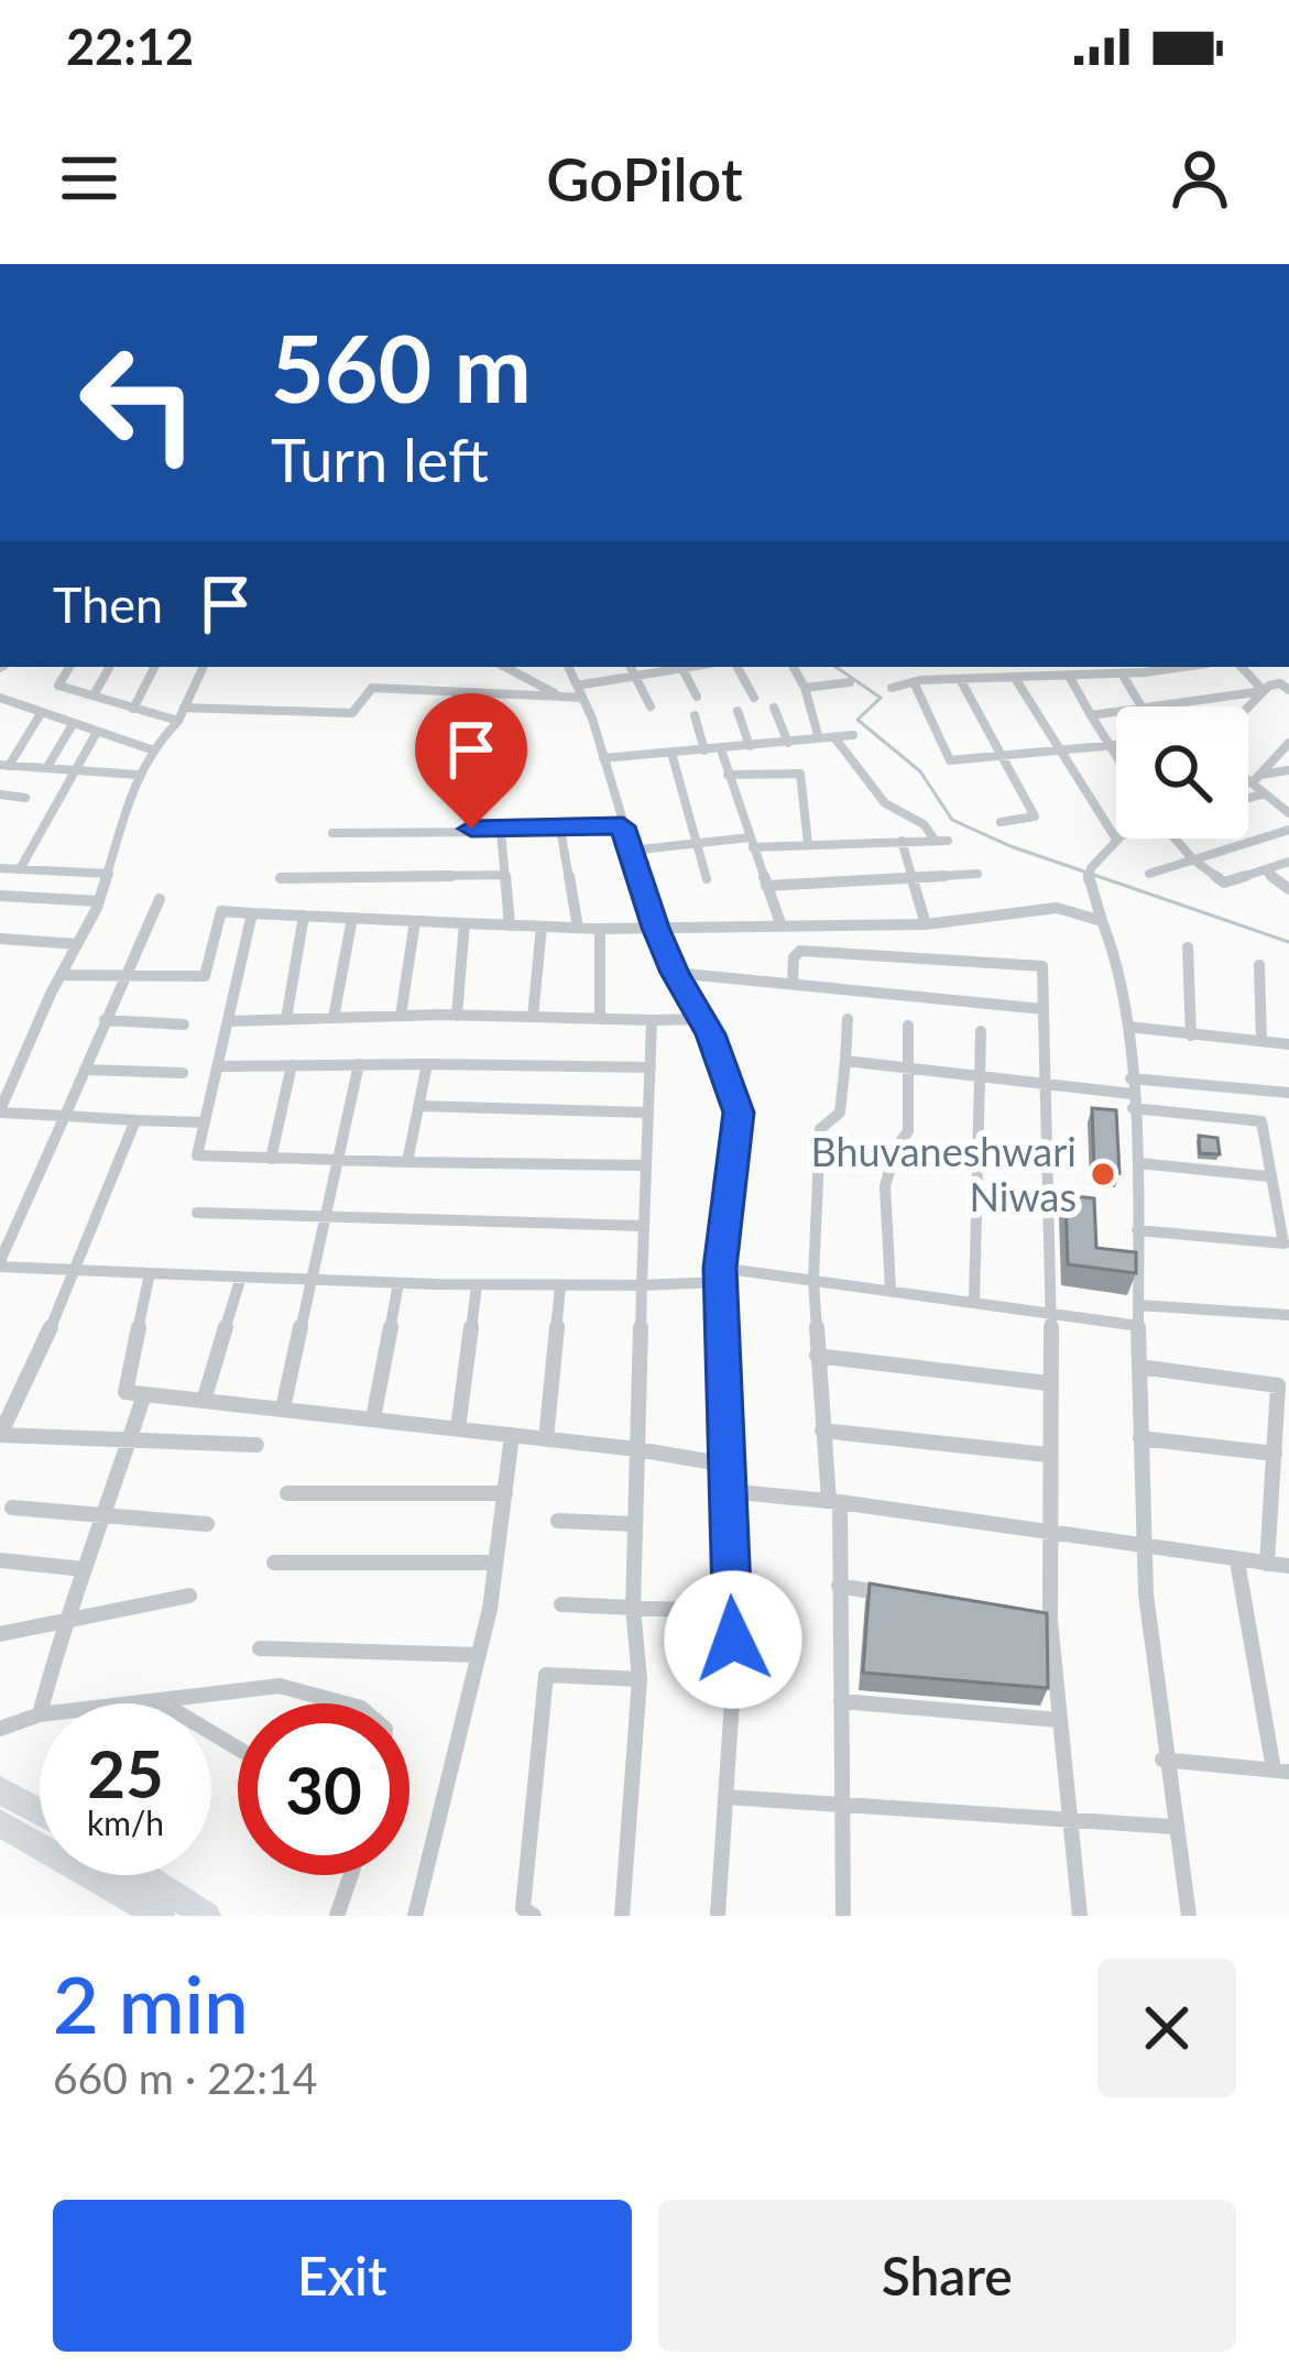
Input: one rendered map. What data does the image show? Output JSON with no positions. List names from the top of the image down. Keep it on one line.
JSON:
{"places":["Bhuvaneshwari Niwas"],"page":{"status":"22:12","header":"GoPilot","turn":["560 m","Turn left"],"then":"Then","speed":"25 km/h","limit":"30","heading":["2 min","660 m · 22:14"],"buttons":["Exit","Share"]}}
